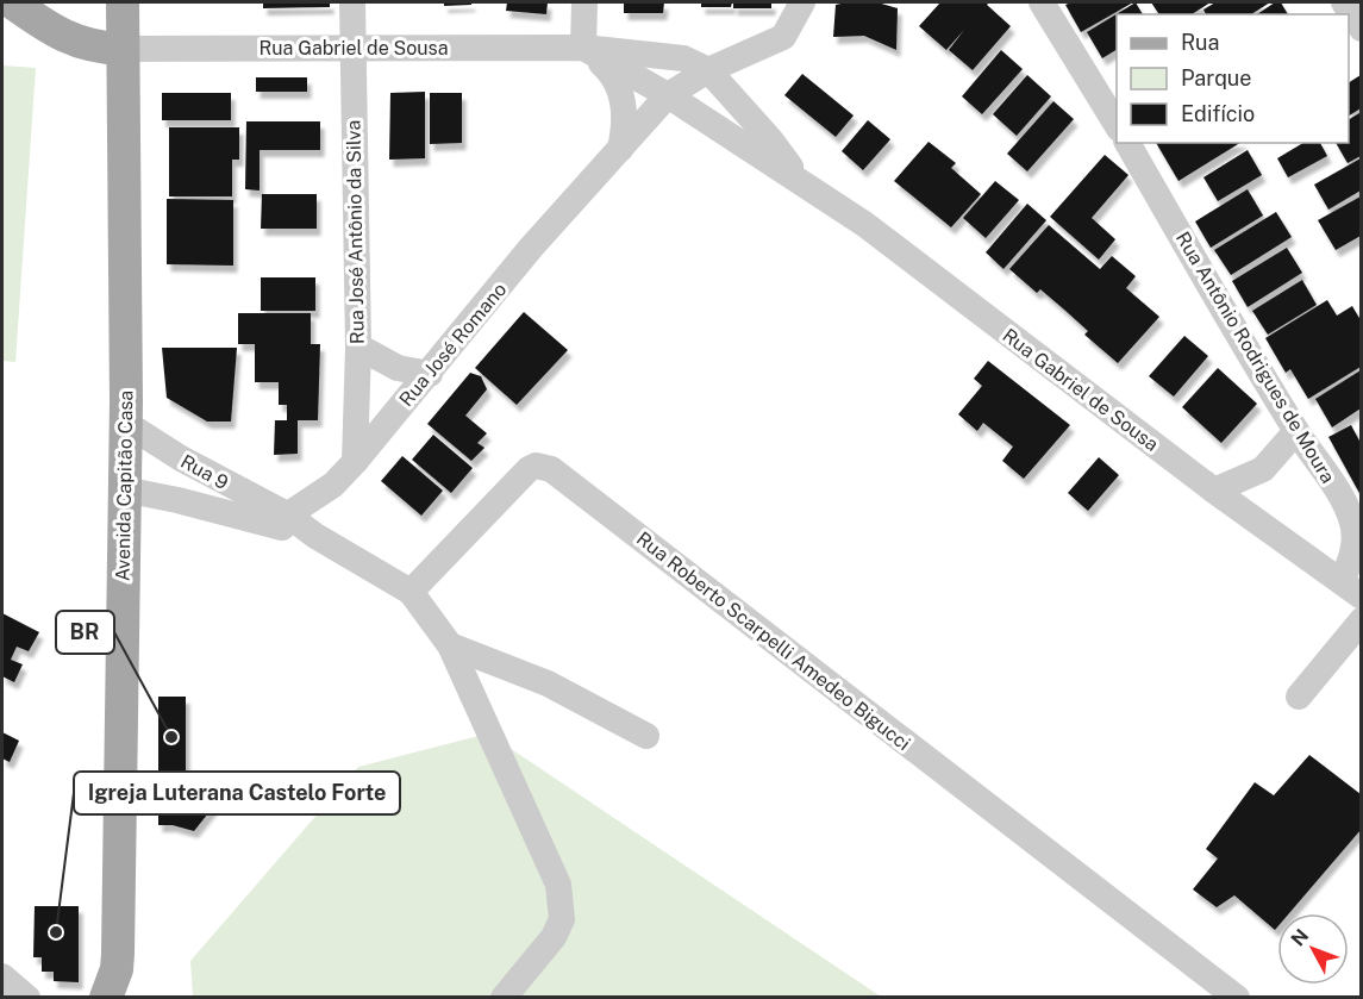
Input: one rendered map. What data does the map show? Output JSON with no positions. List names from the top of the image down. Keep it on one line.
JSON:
{"streets":{"main road":["Avenida Capitão Casa"],"street":["Rua Gabriel de Sousa","Rua José Antônio da Silva","Rua José Romano","Rua Antônio Rodrigues de Moura","Rua 9","Rua Roberto Scarpelli Amedeo Bigucci"]},"crossings":[["Rua Gabriel de Sousa","Rua José Antônio da Silva"],["Rua Gabriel de Sousa","Rua José Romano"],["Rua Gabriel de Sousa","Rua Antônio Rodrigues de Moura"],["Rua Gabriel de Sousa","Avenida Capitão Casa"],["Rua José Antônio da Silva","Rua José Romano"],["Rua José Romano","Rua 9"],["Rua 9","Avenida Capitão Casa"]],"places":["BR","Igreja Luterana Castelo Forte"],"legend":["Rua","Parque","Edifício"],"north":"top left"}
